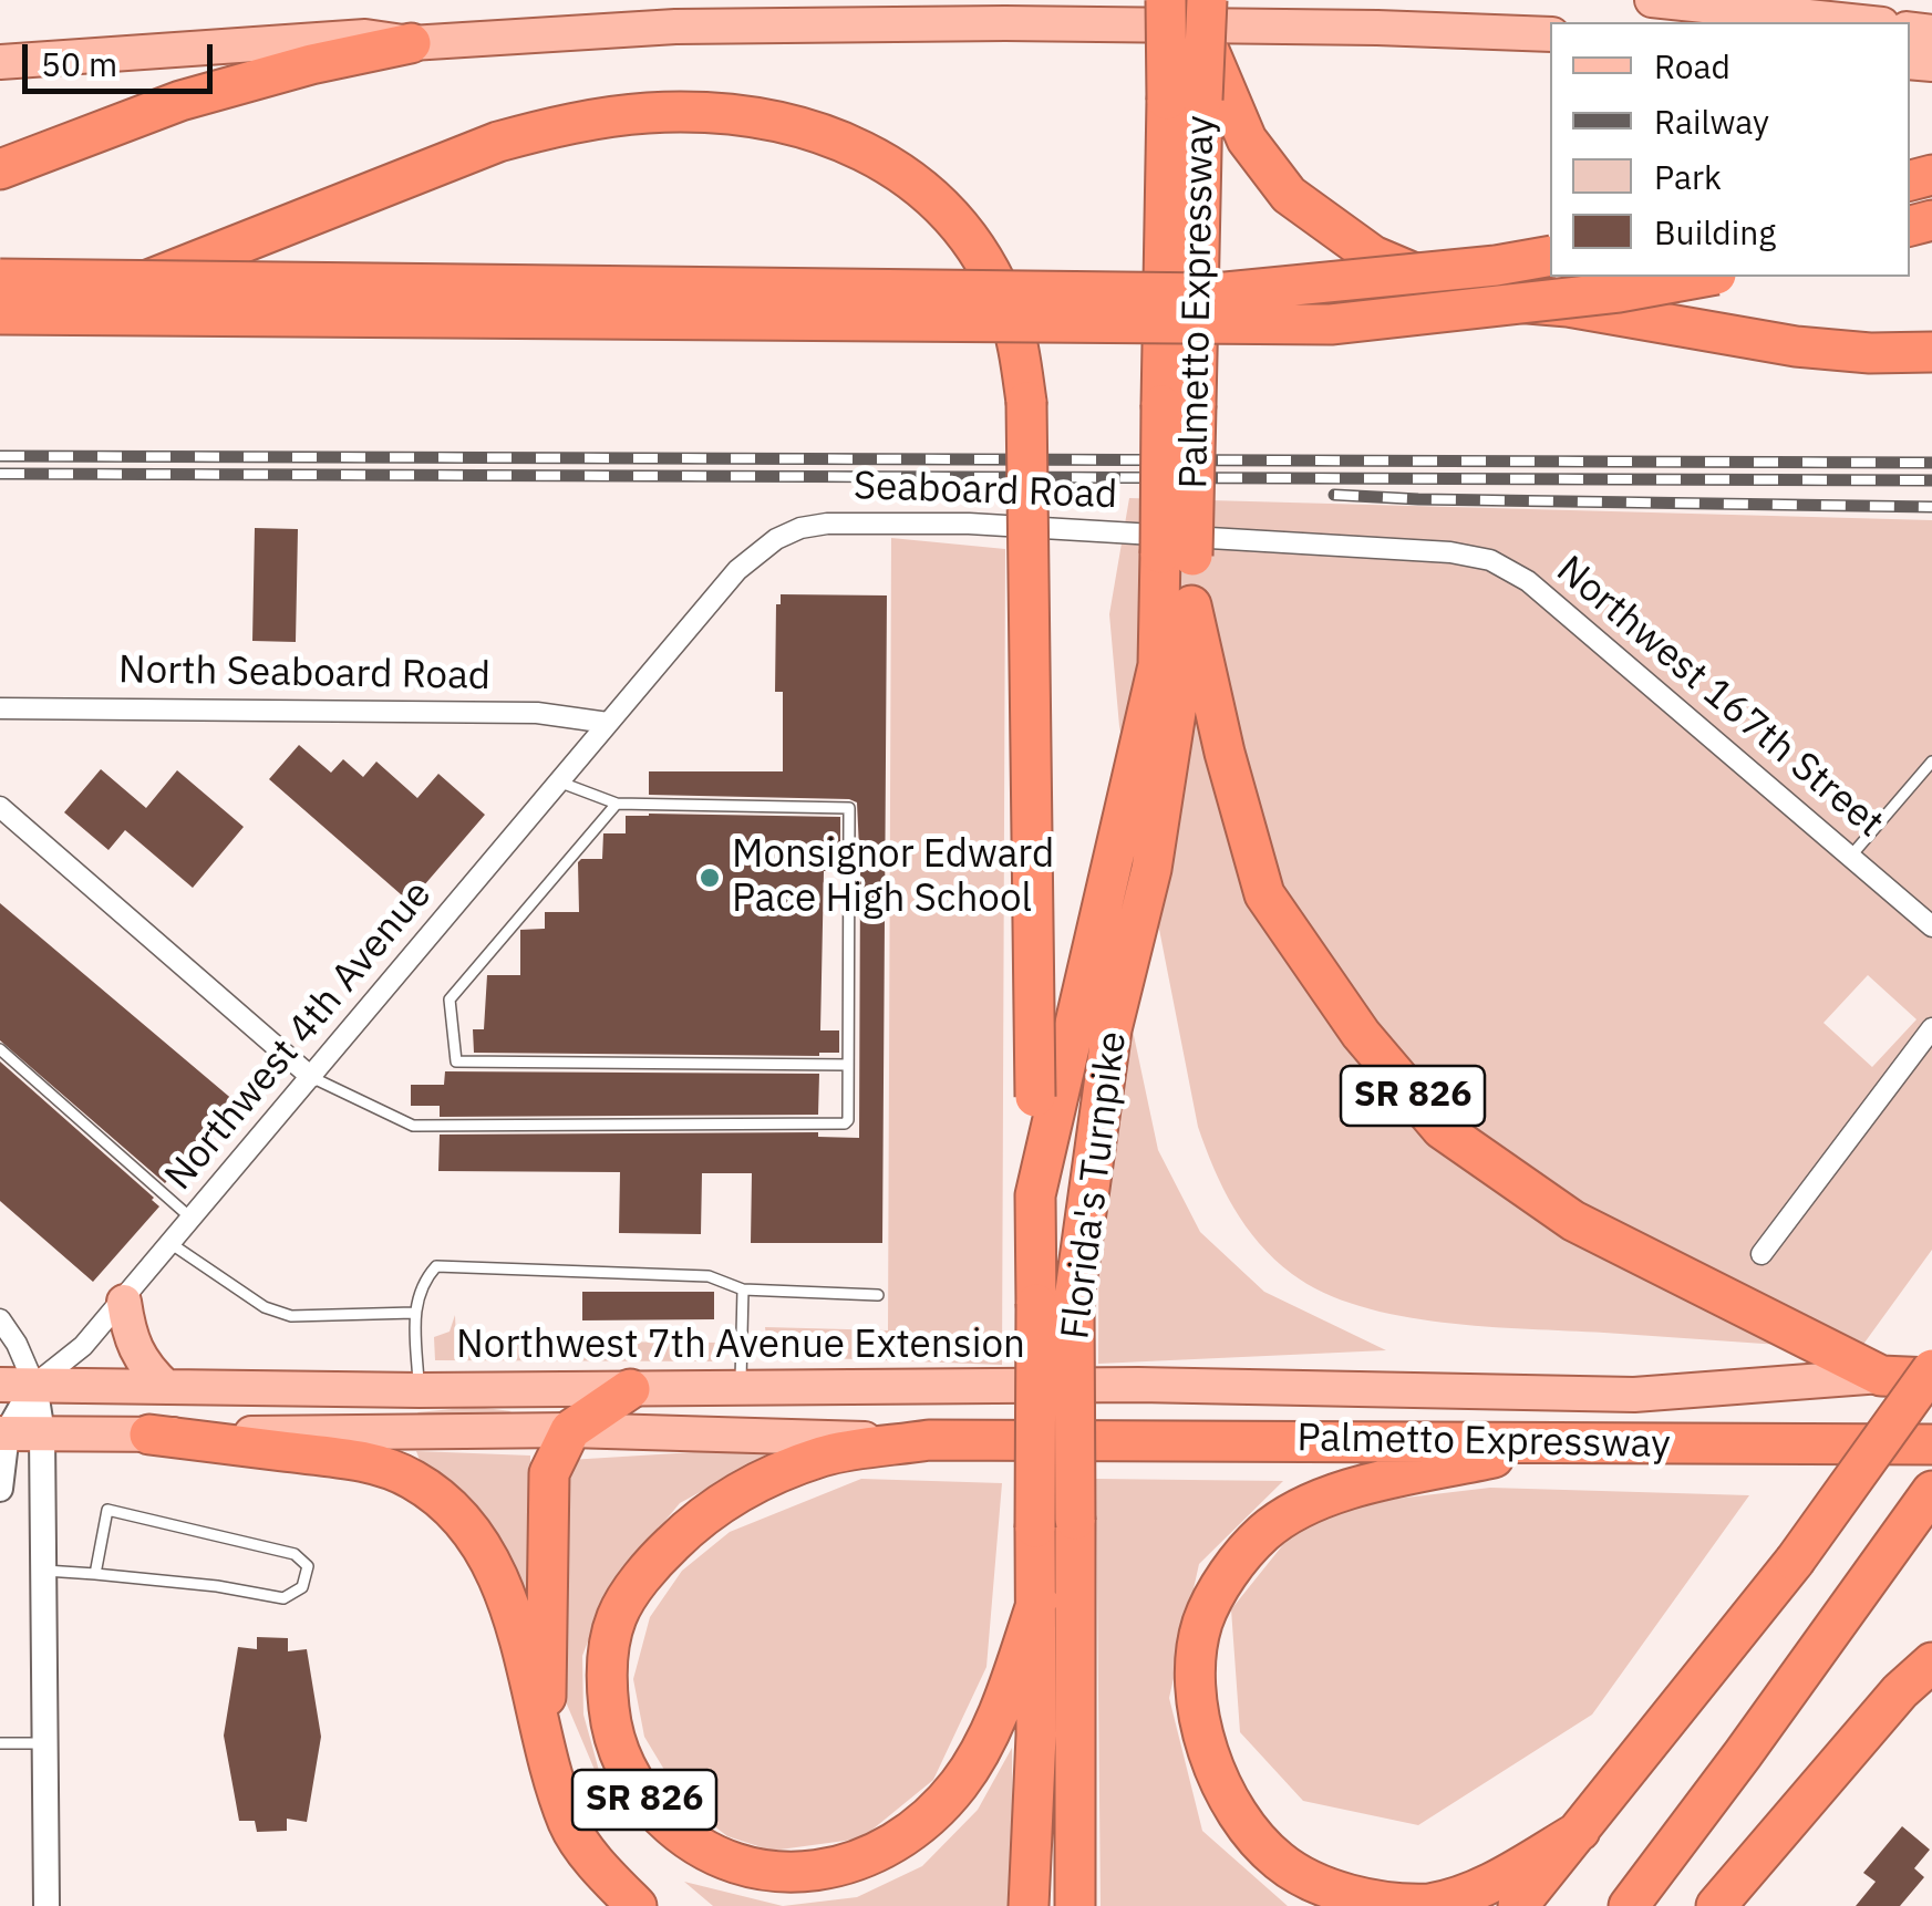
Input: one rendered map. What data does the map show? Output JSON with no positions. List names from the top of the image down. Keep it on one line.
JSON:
{"streets":{"highway":["Palmetto Expressway","SR 826","Florida's Turnpike"],"main road":["Northwest 7th Avenue Extension"],"street":["Seaboard Road","North Seaboard Road","Northwest 167th Street","Northwest 4th Avenue"]},"crossings":[["Palmetto Expressway","SR 826"],["Seaboard Road","North Seaboard Road"],["Seaboard Road","Northwest 167th Street"],["Seaboard Road","Northwest 4th Avenue"],["North Seaboard Road","Northwest 4th Avenue"],["Northwest 4th Avenue","Northwest 7th Avenue Extension"],["SR 826","Florida's Turnpike"],["SR 826","Northwest 7th Avenue Extension"]],"places":["Monsignor Edward Pace High School"],"legend":["Road","Railway","Park","Building"],"scale_bar":"50 m"}
